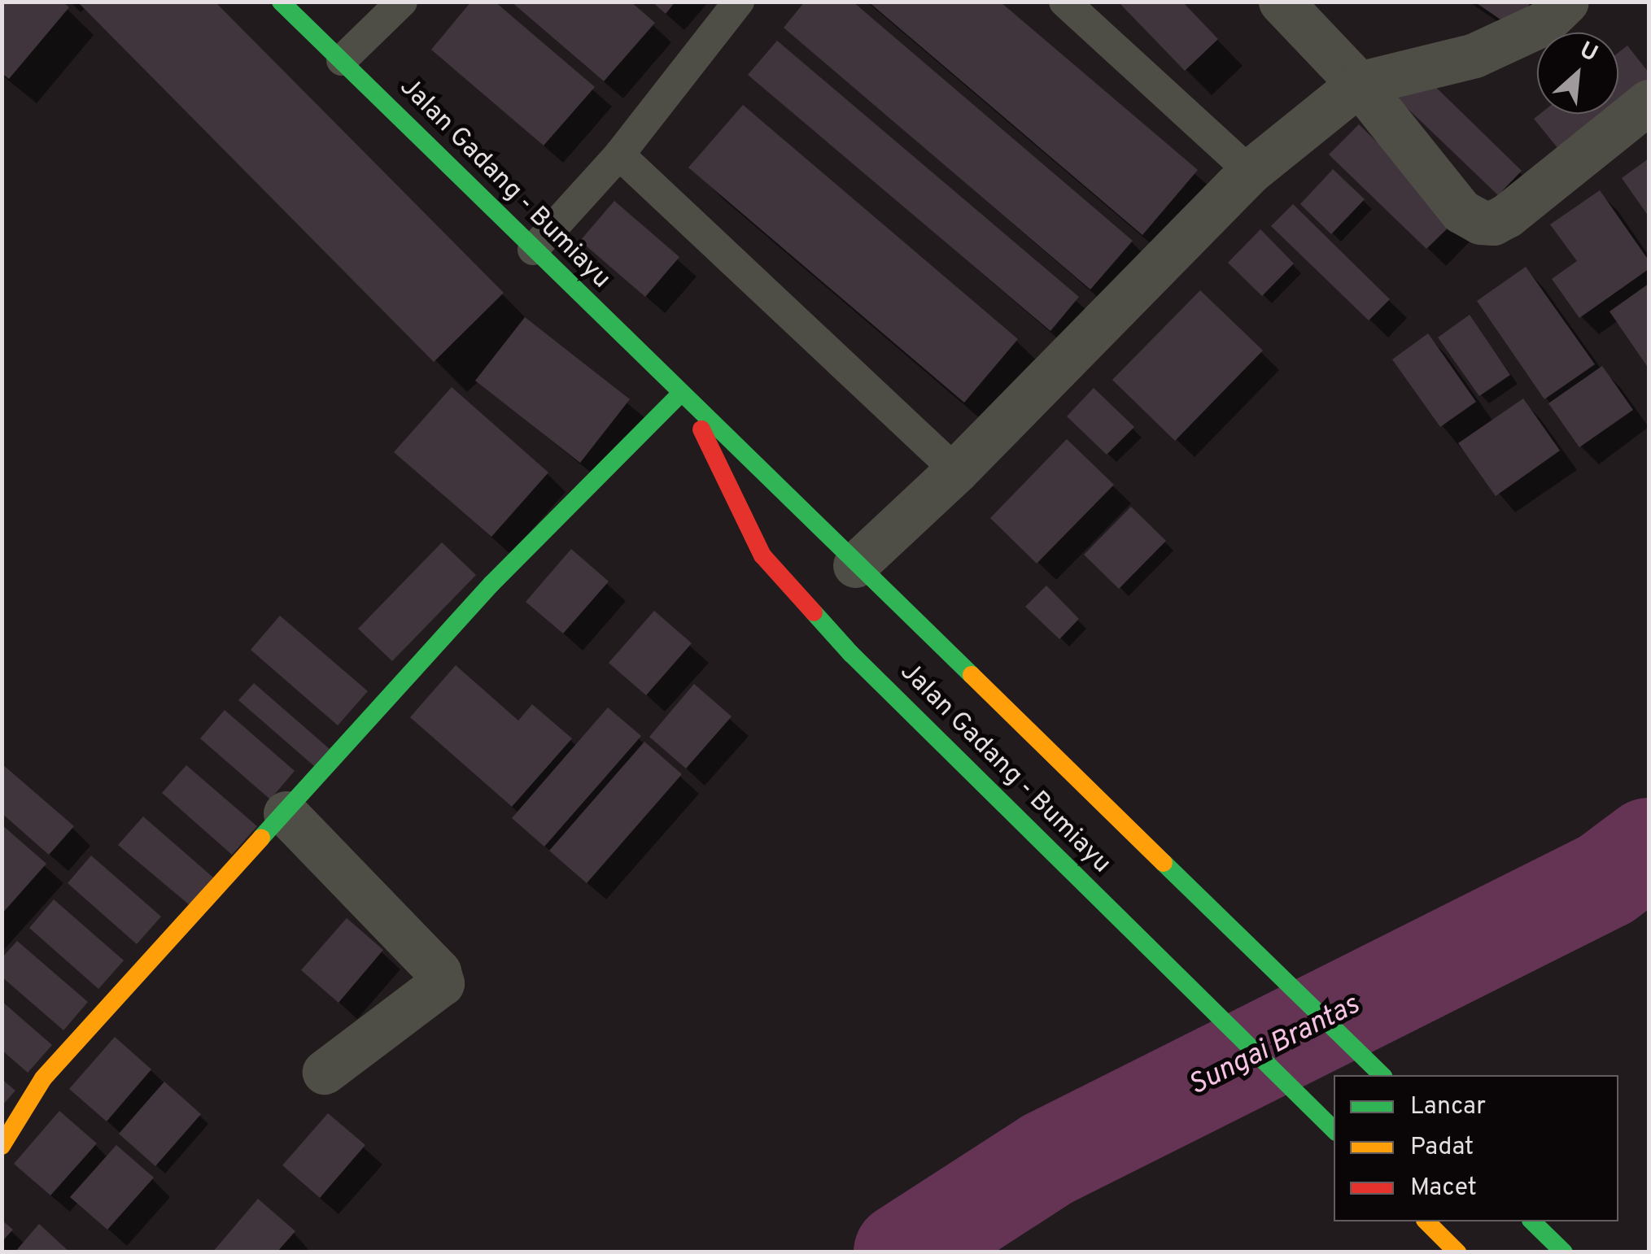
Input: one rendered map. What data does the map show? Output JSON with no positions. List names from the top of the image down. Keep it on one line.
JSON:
{"streets":{"main road":["Jalan Gadang - Bumiayu"]},"water":["Sungai Brantas"],"legend":["Lancar","Padat","Macet"],"north":"top right"}
